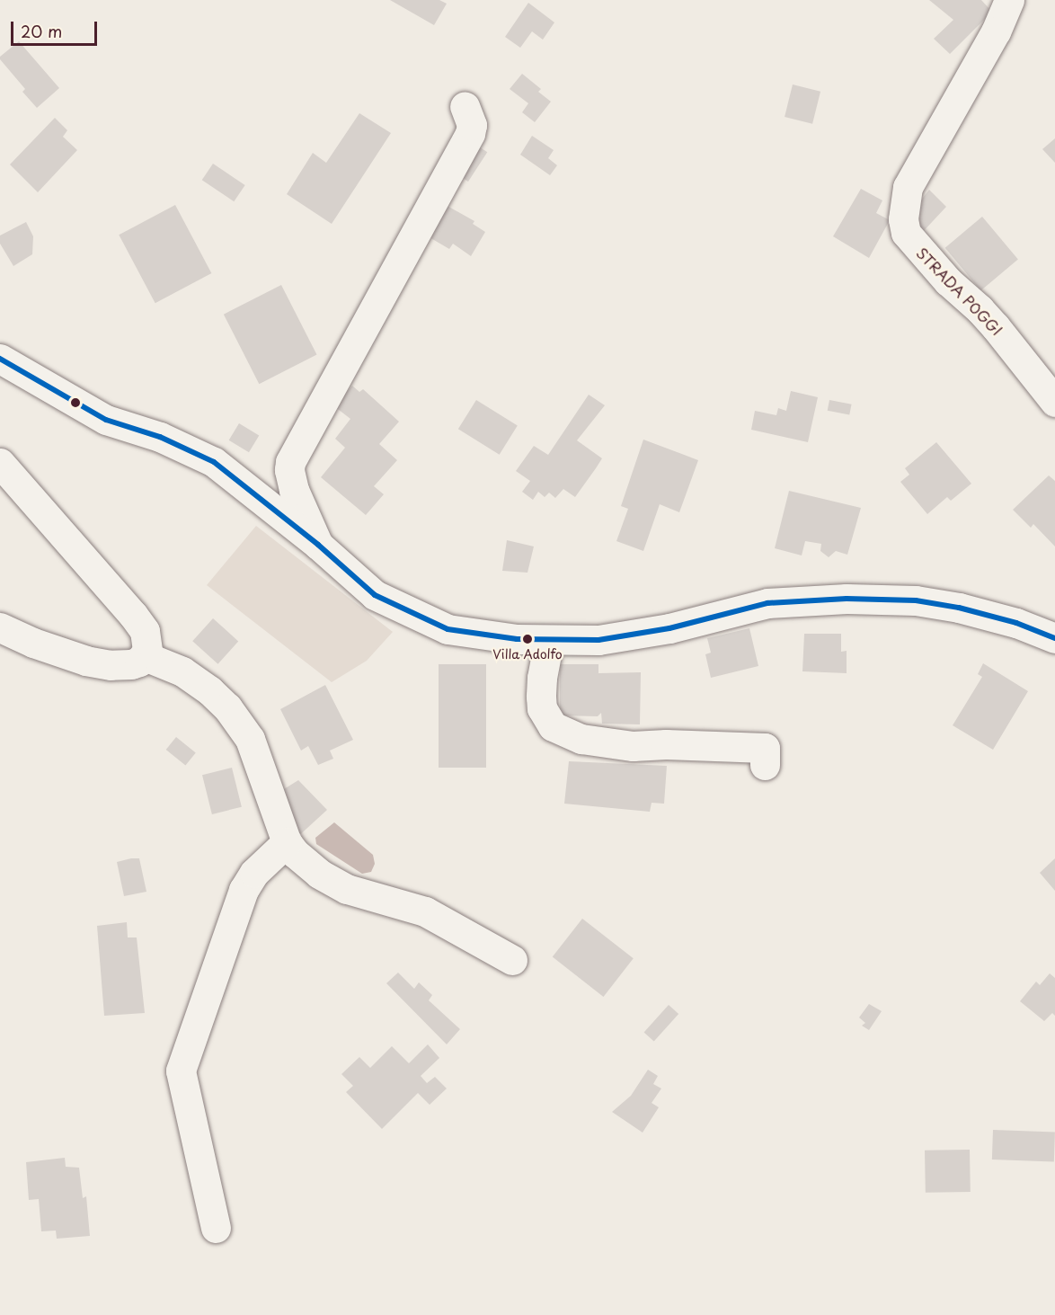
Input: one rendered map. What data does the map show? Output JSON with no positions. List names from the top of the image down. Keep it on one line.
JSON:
{"streets":{"main road":["STRADA POGGI"]},"places":["Villa Adolfo"],"scale_bar":"20 m"}
